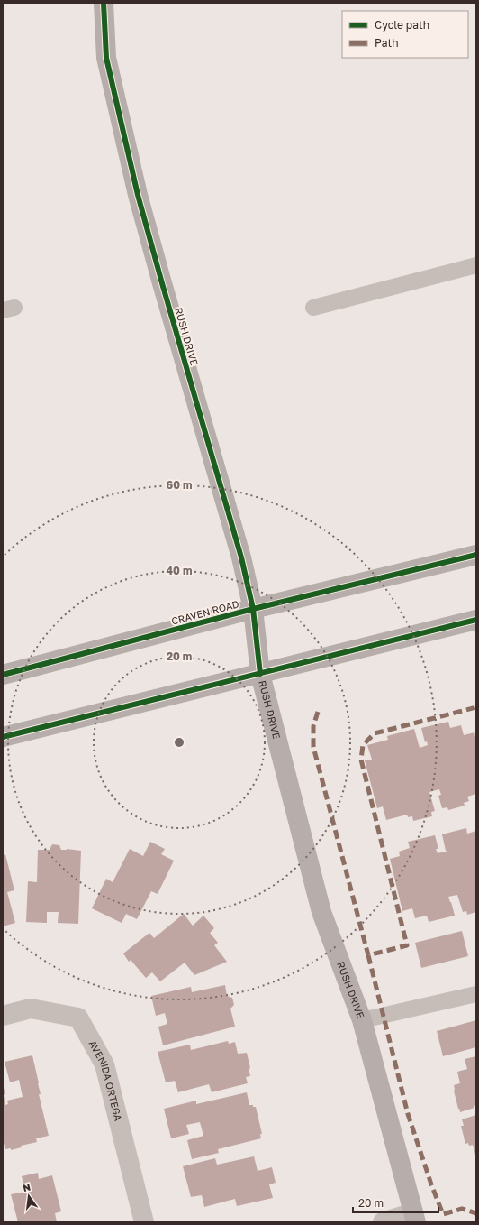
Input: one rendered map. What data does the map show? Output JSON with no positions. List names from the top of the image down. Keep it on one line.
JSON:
{"streets":{"street":["RUSH DRIVE","CRAVEN ROAD","AVENIDA ORTEGA"]},"crossings":[["RUSH DRIVE","CRAVEN ROAD"]],"legend":["Cycle path","Path"],"scale_bar":"20 m","north":"top","rings":["60 m","40 m","20 m"]}
